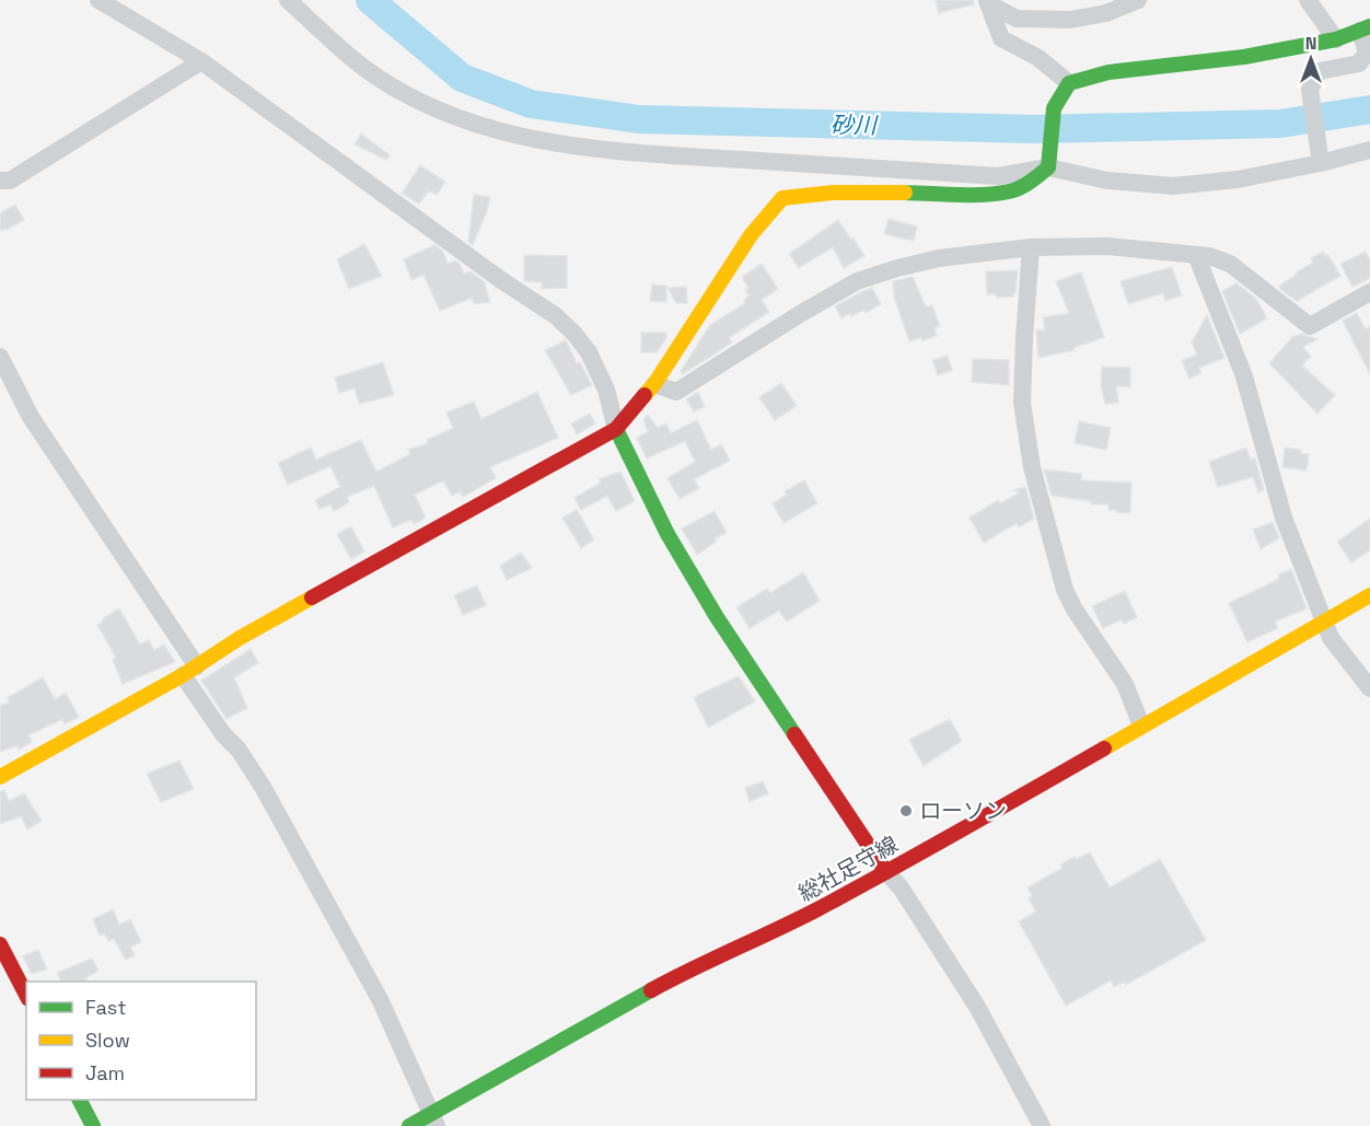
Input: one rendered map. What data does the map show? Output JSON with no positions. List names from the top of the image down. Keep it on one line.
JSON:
{"streets":{"street":["総社足守線"]},"water":["砂川"],"places":["ローソン"],"legend":["Fast","Slow","Jam"],"north":"top"}
